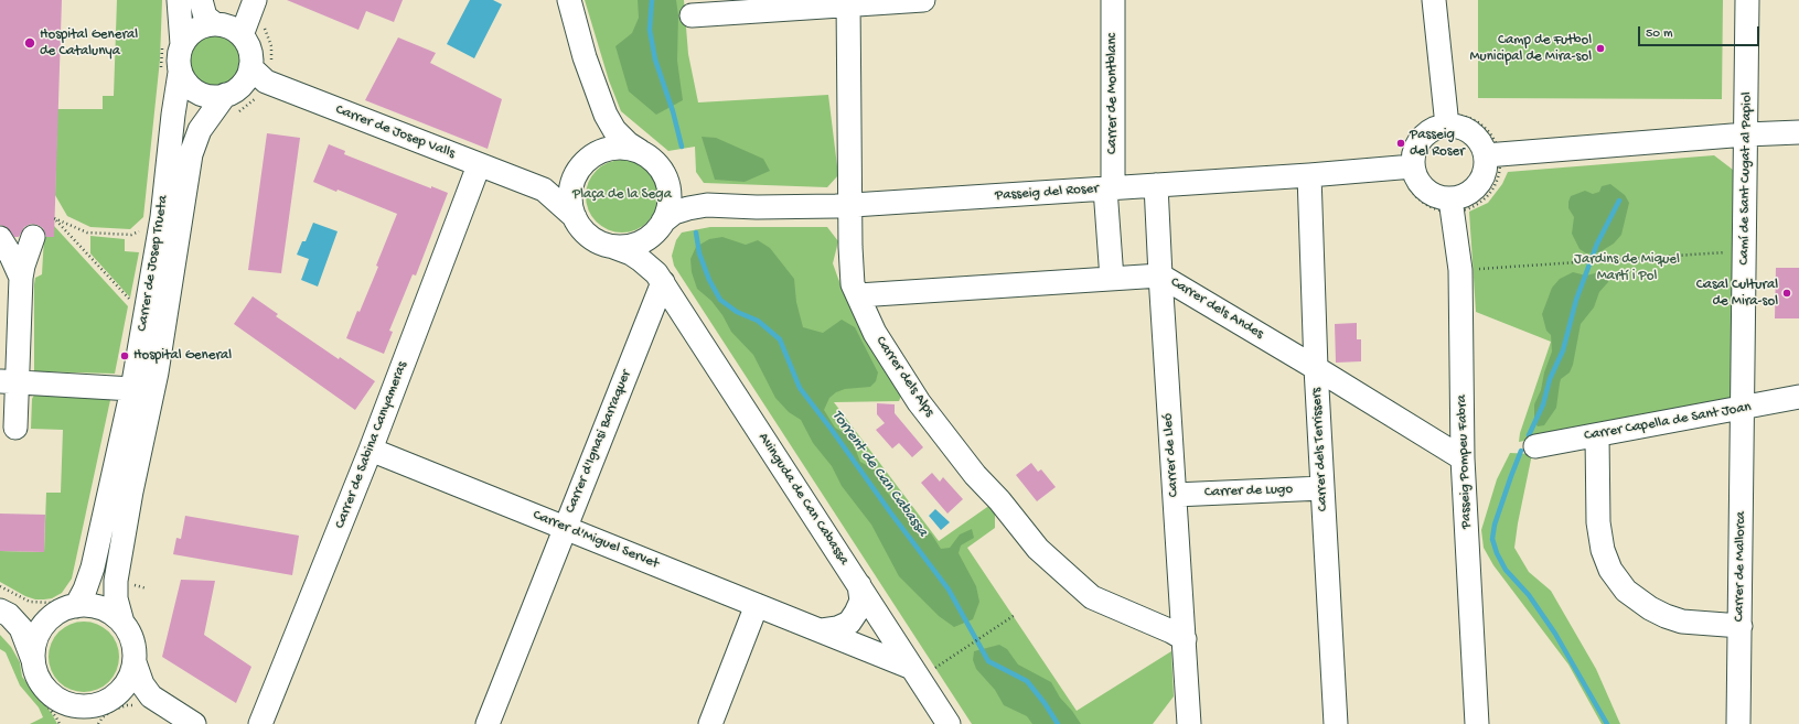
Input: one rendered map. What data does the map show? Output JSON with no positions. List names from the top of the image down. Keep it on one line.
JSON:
{"streets":{"street":["Carrer de Montblanc","Carrer de Josep Valls","Camí de Sant Cugat al Papiol","Passeig del Roser","Carrer de Josep Trueta","Carrer dels Andes","Carrer dels Alps","Carrer Capella de Sant Joan","Carrer d'Ignasi Barraquer","Carrer de Sabina Canyameras","Carrer dels Terrissers","Carrer de Lleó","Passeig Pompeu Fabra","Carrer de Lugo","Avinguda de Can Cabassa","Carrer d'Miguel Servet","Carrer de Mallorca"]},"crossings":[["Carrer de Montblanc","Passeig del Roser"],["Carrer de Montblanc","Carrer dels Andes"],["Carrer de Josep Valls","Passeig del Roser"],["Carrer de Josep Valls","Carrer de Sabina Canyameras"],["Carrer de Josep Valls","Avinguda de Can Cabassa"],["Camí de Sant Cugat al Papiol","Carrer Capella de Sant Joan"],["Camí de Sant Cugat al Papiol","Carrer de Mallorca"],["Passeig del Roser","Carrer dels Alps"],["Passeig del Roser","Carrer dels Terrissers"],["Passeig del Roser","Carrer de Lleó"],["Passeig del Roser","Passeig Pompeu Fabra"],["Passeig del Roser","Avinguda de Can Cabassa"],["Carrer dels Andes","Carrer dels Alps"],["Carrer dels Andes","Carrer dels Terrissers"],["Carrer dels Andes","Carrer de Lleó"],["Carrer dels Andes","Passeig Pompeu Fabra"],["Carrer dels Alps","Carrer de Lleó"],["Carrer Capella de Sant Joan","Carrer de Mallorca"],["Carrer d'Ignasi Barraquer","Avinguda de Can Cabassa"],["Carrer d'Ignasi Barraquer","Carrer d'Miguel Servet"],["Carrer de Sabina Canyameras","Carrer d'Miguel Servet"],["Carrer dels Terrissers","Carrer de Lugo"],["Carrer de Lleó","Carrer de Lugo"],["Avinguda de Can Cabassa","Carrer d'Miguel Servet"]],"water":["Torrent de Can Cabassa"],"parks":["Plaça de la Sega","Jardins de Miquel Martí i Pol"],"places":["Hospital General de Catalunya","Camp de Futbol Municipal de Mira-sol","Passeig del Roser","Casal Cultural de Mira-sol","Hospital General"],"scale_bar":"50 m"}
